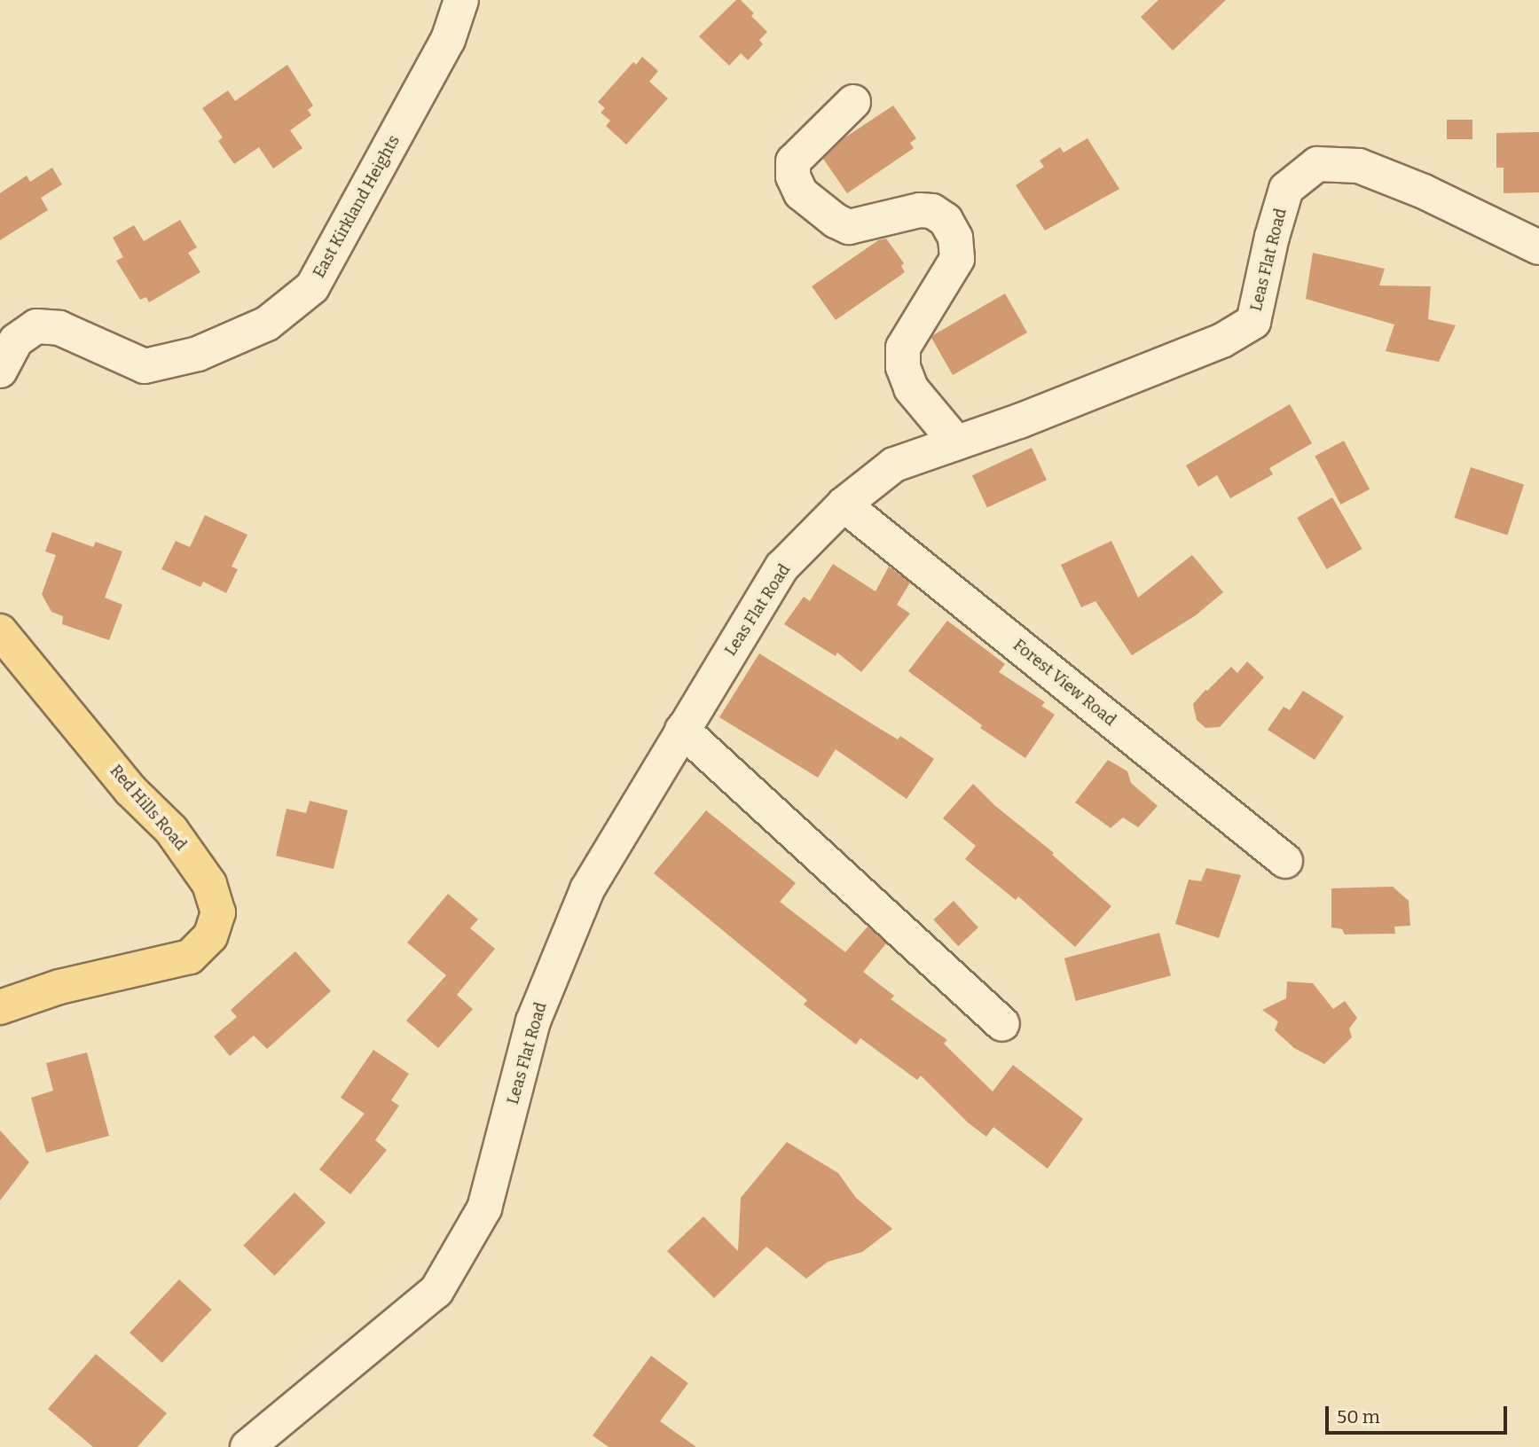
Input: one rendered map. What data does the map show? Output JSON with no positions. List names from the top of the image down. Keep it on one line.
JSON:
{"streets":{"main road":["Red Hills Road"],"street":["East Kirkland Heights","Leas Flat Road","Forest View Road"]},"crossings":[["Leas Flat Road","Forest View Road"]],"scale_bar":"50 m"}
